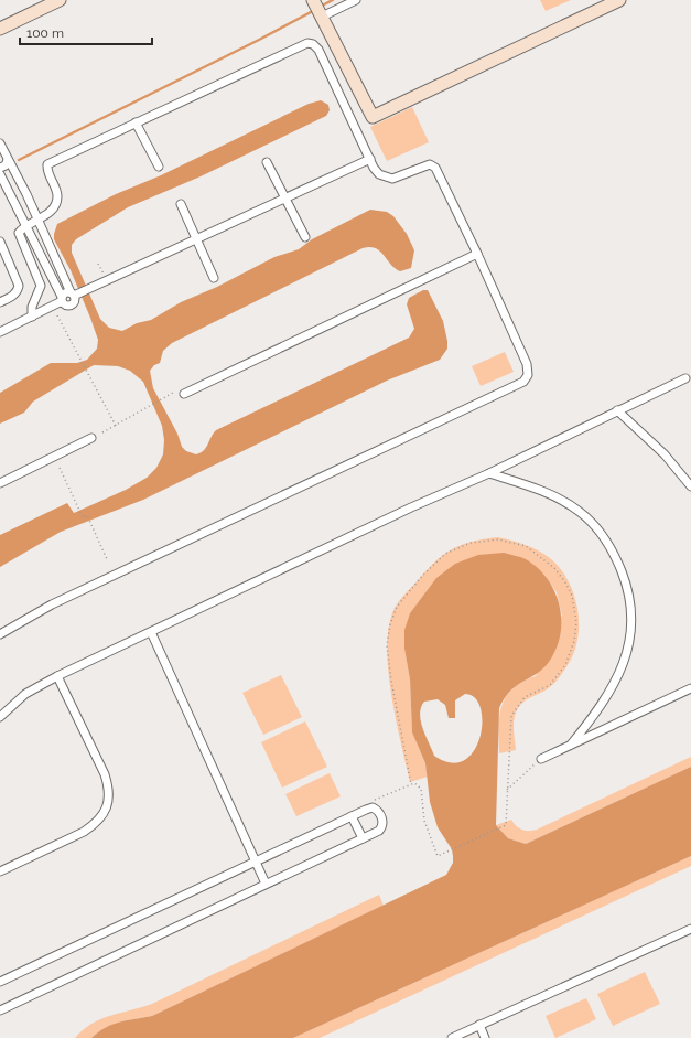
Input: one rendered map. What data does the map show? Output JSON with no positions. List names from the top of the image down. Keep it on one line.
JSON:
{"scale_bar":"100 m"}
